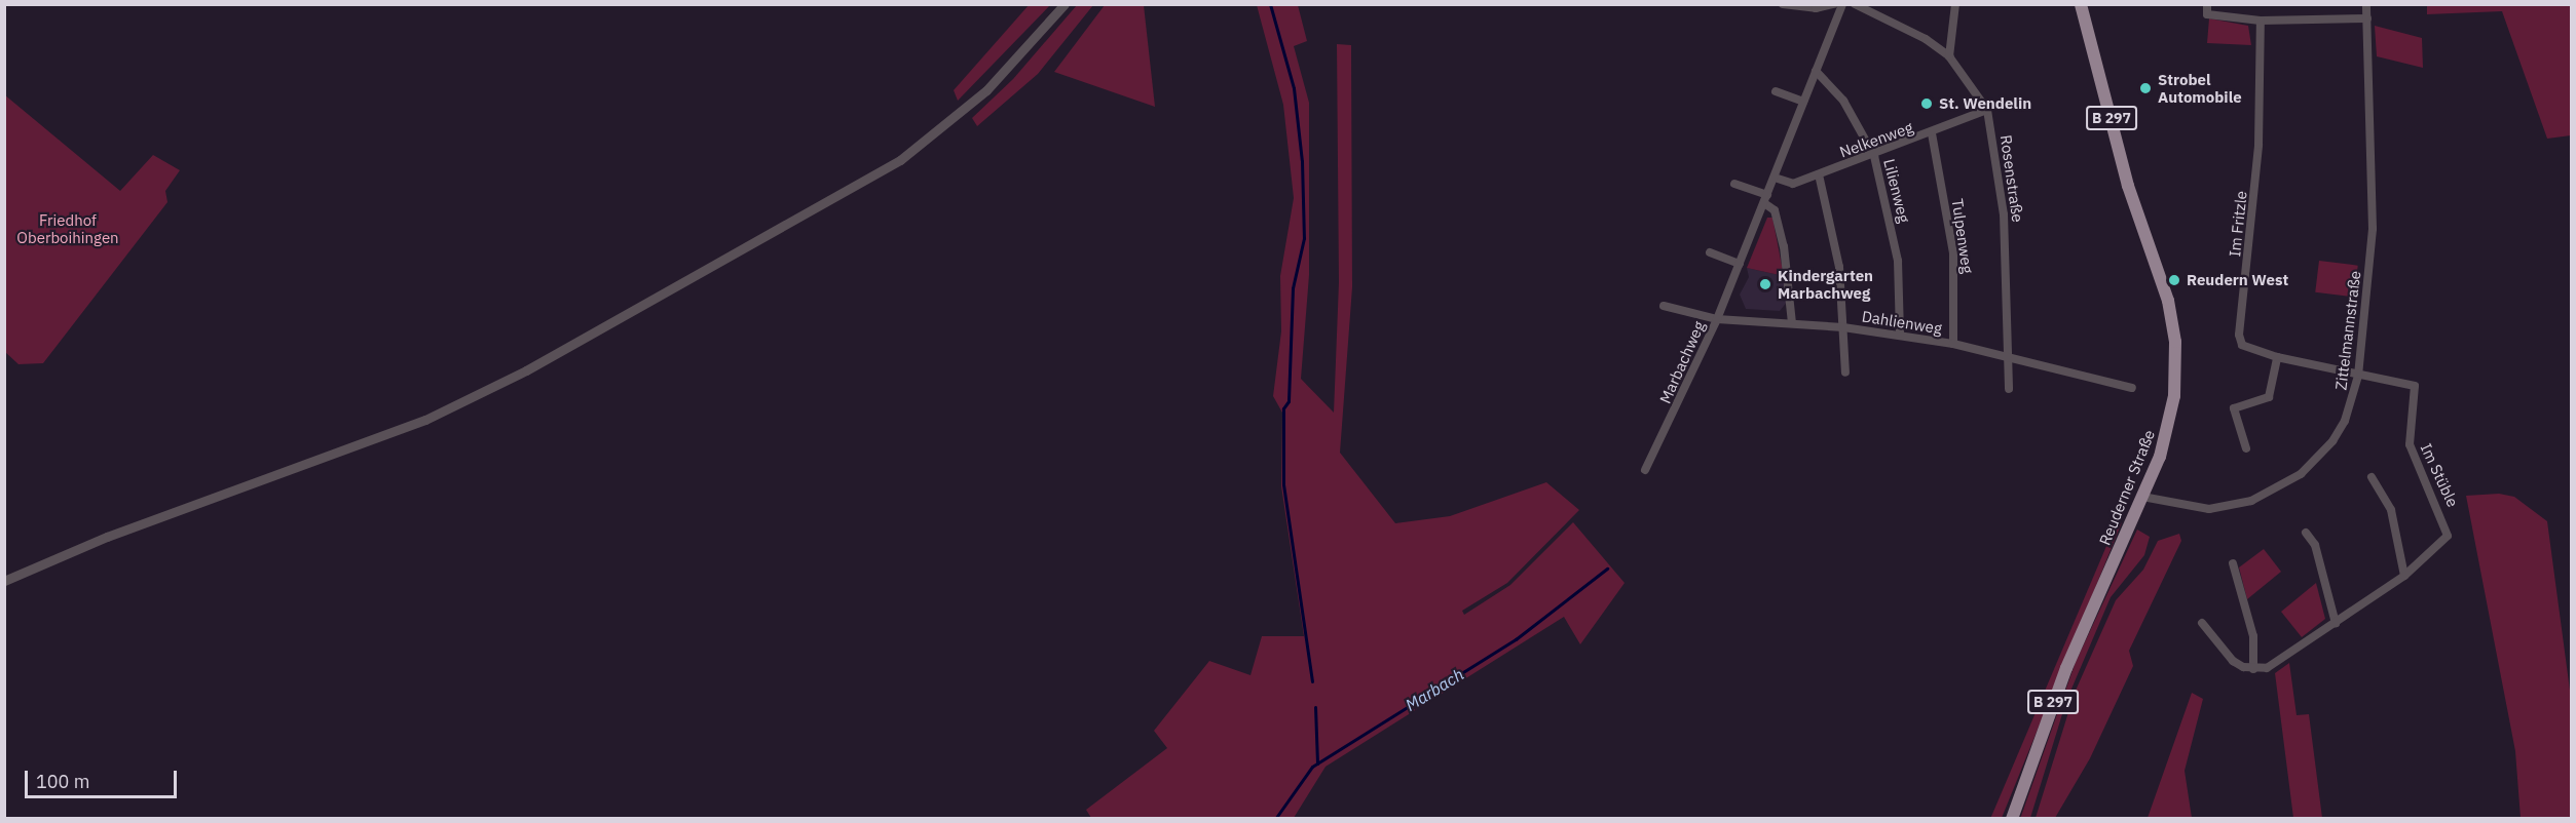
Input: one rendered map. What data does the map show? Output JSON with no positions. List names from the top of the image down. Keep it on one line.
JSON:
{"streets":{"main road":["B 297","Reuderner Straße"],"street":["Nelkenweg","Rosenstraße","Lilienweg","Im Fritzle","Tulpenweg","Dahlienweg","Zittelmannstraße","Marbachweg","Im Stüble"]},"crossings":[["Nelkenweg","Rosenstraße"],["Nelkenweg","Lilienweg"],["Nelkenweg","Tulpenweg"],["Nelkenweg","Marbachweg"],["Rosenstraße","Dahlienweg"],["Lilienweg","Dahlienweg"],["Lilienweg","Marbachweg"],["Im Fritzle","Zittelmannstraße"],["Im Fritzle","Im Stüble"],["Tulpenweg","Dahlienweg"],["Dahlienweg","Marbachweg"],["Zittelmannstraße","Im Stüble"],["Zittelmannstraße","Reuderner Straße"]],"water":["Marbach"],"parks":["Friedhof Oberboihingen"],"places":["Strobel Automobile","St. Wendelin","Reudern West","Kindergarten Marbachweg"],"scale_bar":"100 m"}
